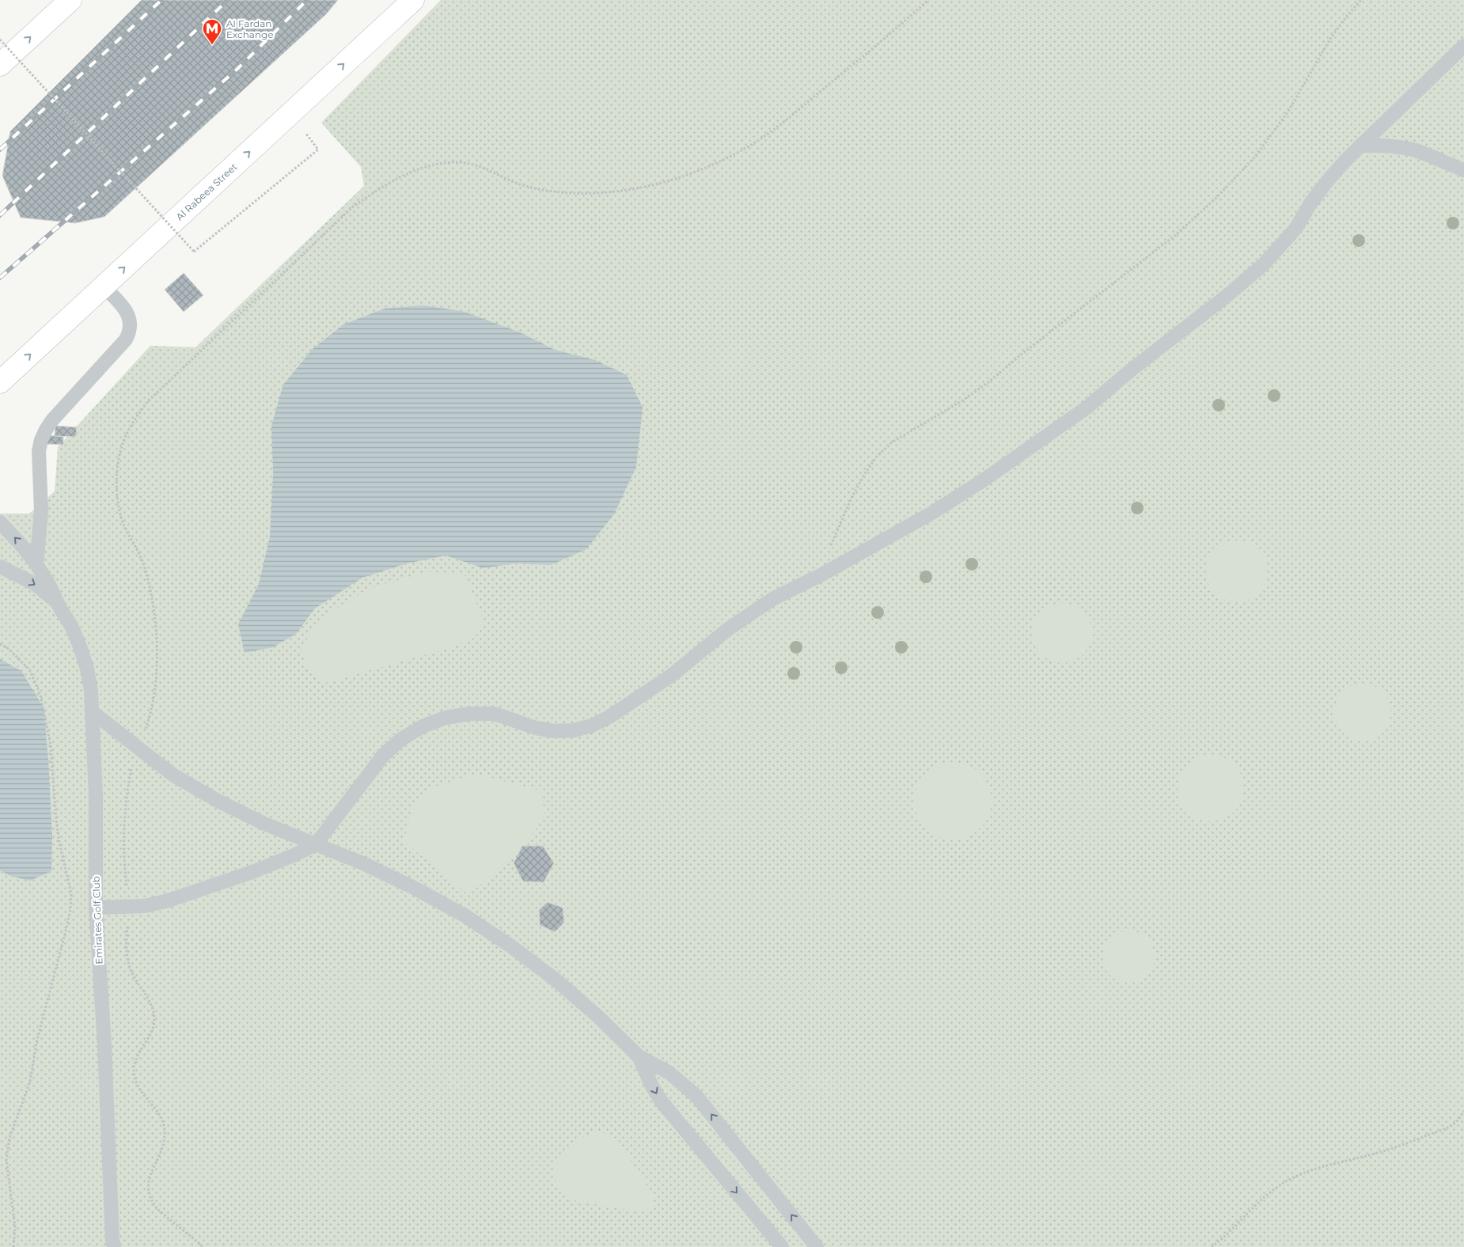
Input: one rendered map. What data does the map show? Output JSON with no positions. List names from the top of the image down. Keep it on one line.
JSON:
{"streets":{"main road":["Al Rabeea Street"],"lane":["Emirates Golf Club"]},"one_way":["Al Rabeea Street"],"places":{"metro station":["Al Fardan Exchange"]}}
